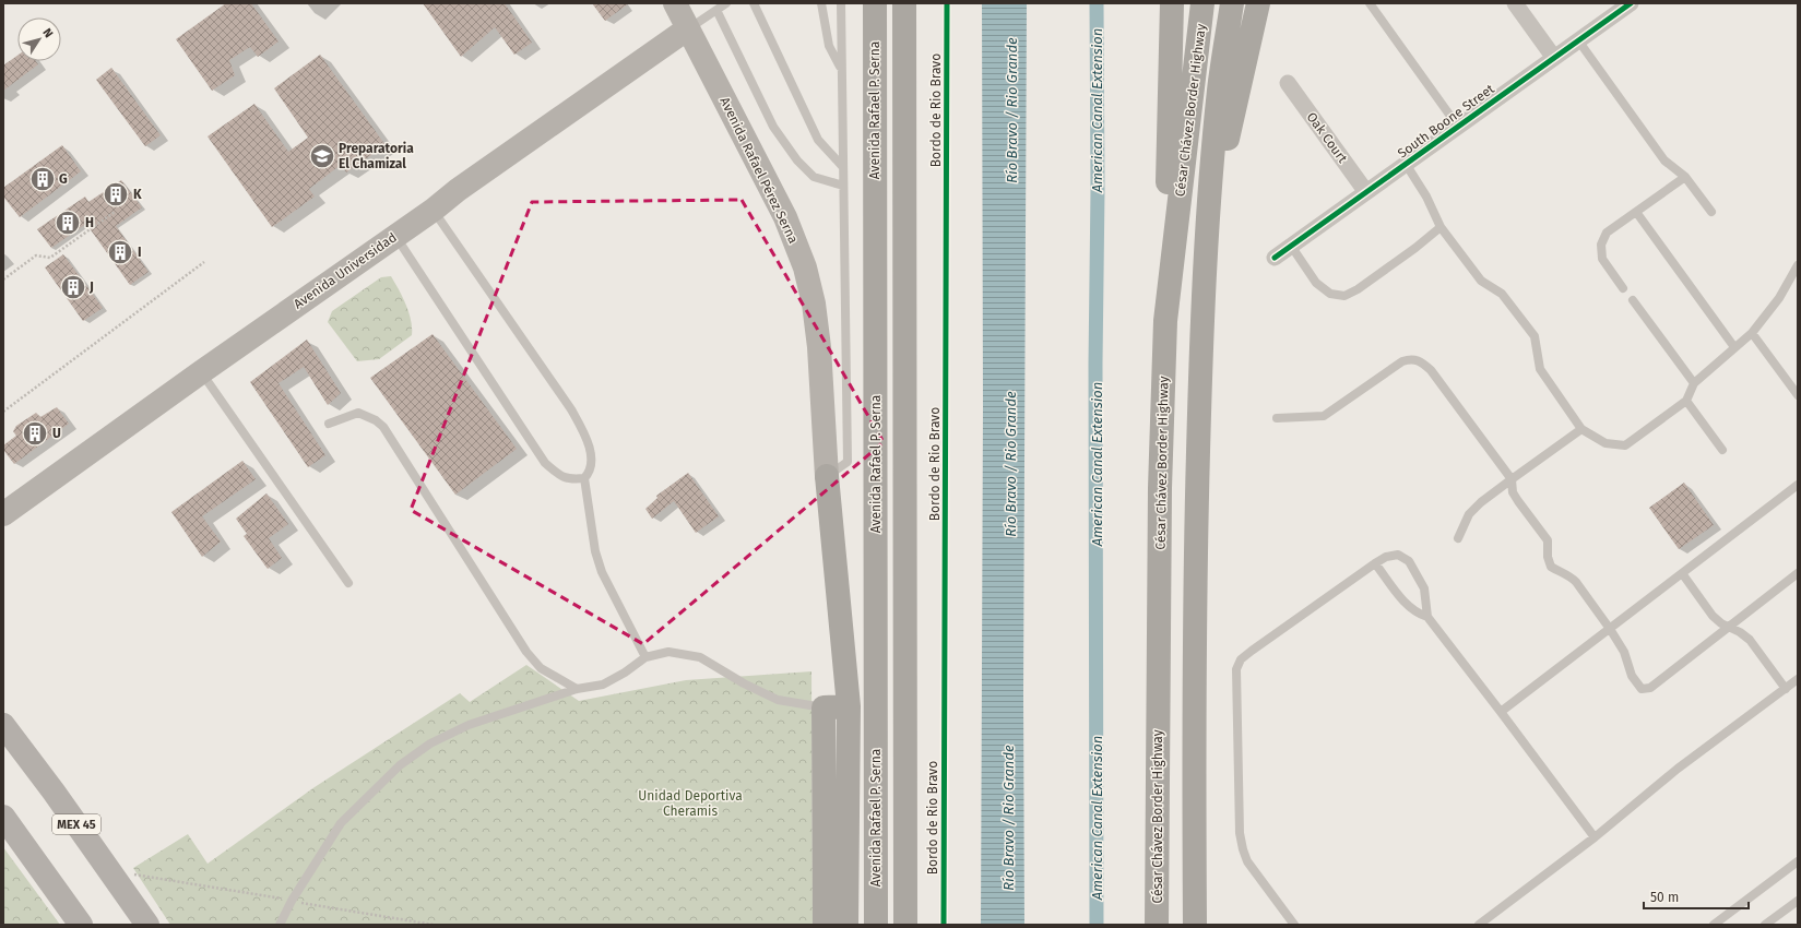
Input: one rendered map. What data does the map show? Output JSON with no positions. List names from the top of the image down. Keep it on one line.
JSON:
{"streets":{"highway":["Avenida Rafael P. Serna","César Chávez Border Highway"],"main road":["Avenida Rafael Pérez Serna","Avenida Universidad","MEX 45"],"street":["South Boone Street","Oak Court"],"cycle path":["Bordo de Rio Bravo"]},"crossings":[["South Boone Street","Oak Court"],["Avenida Rafael Pérez Serna","Avenida Universidad"]],"water":["Río Bravo / Rio Grande","American Canal Extension"],"parks":["Unidad Deportiva Cheramis"],"places":{"school or university":["Preparatoria El Chamizal"],"building":["G","K","H","I","J","U"]},"scale_bar":"50 m","north":"top right"}
